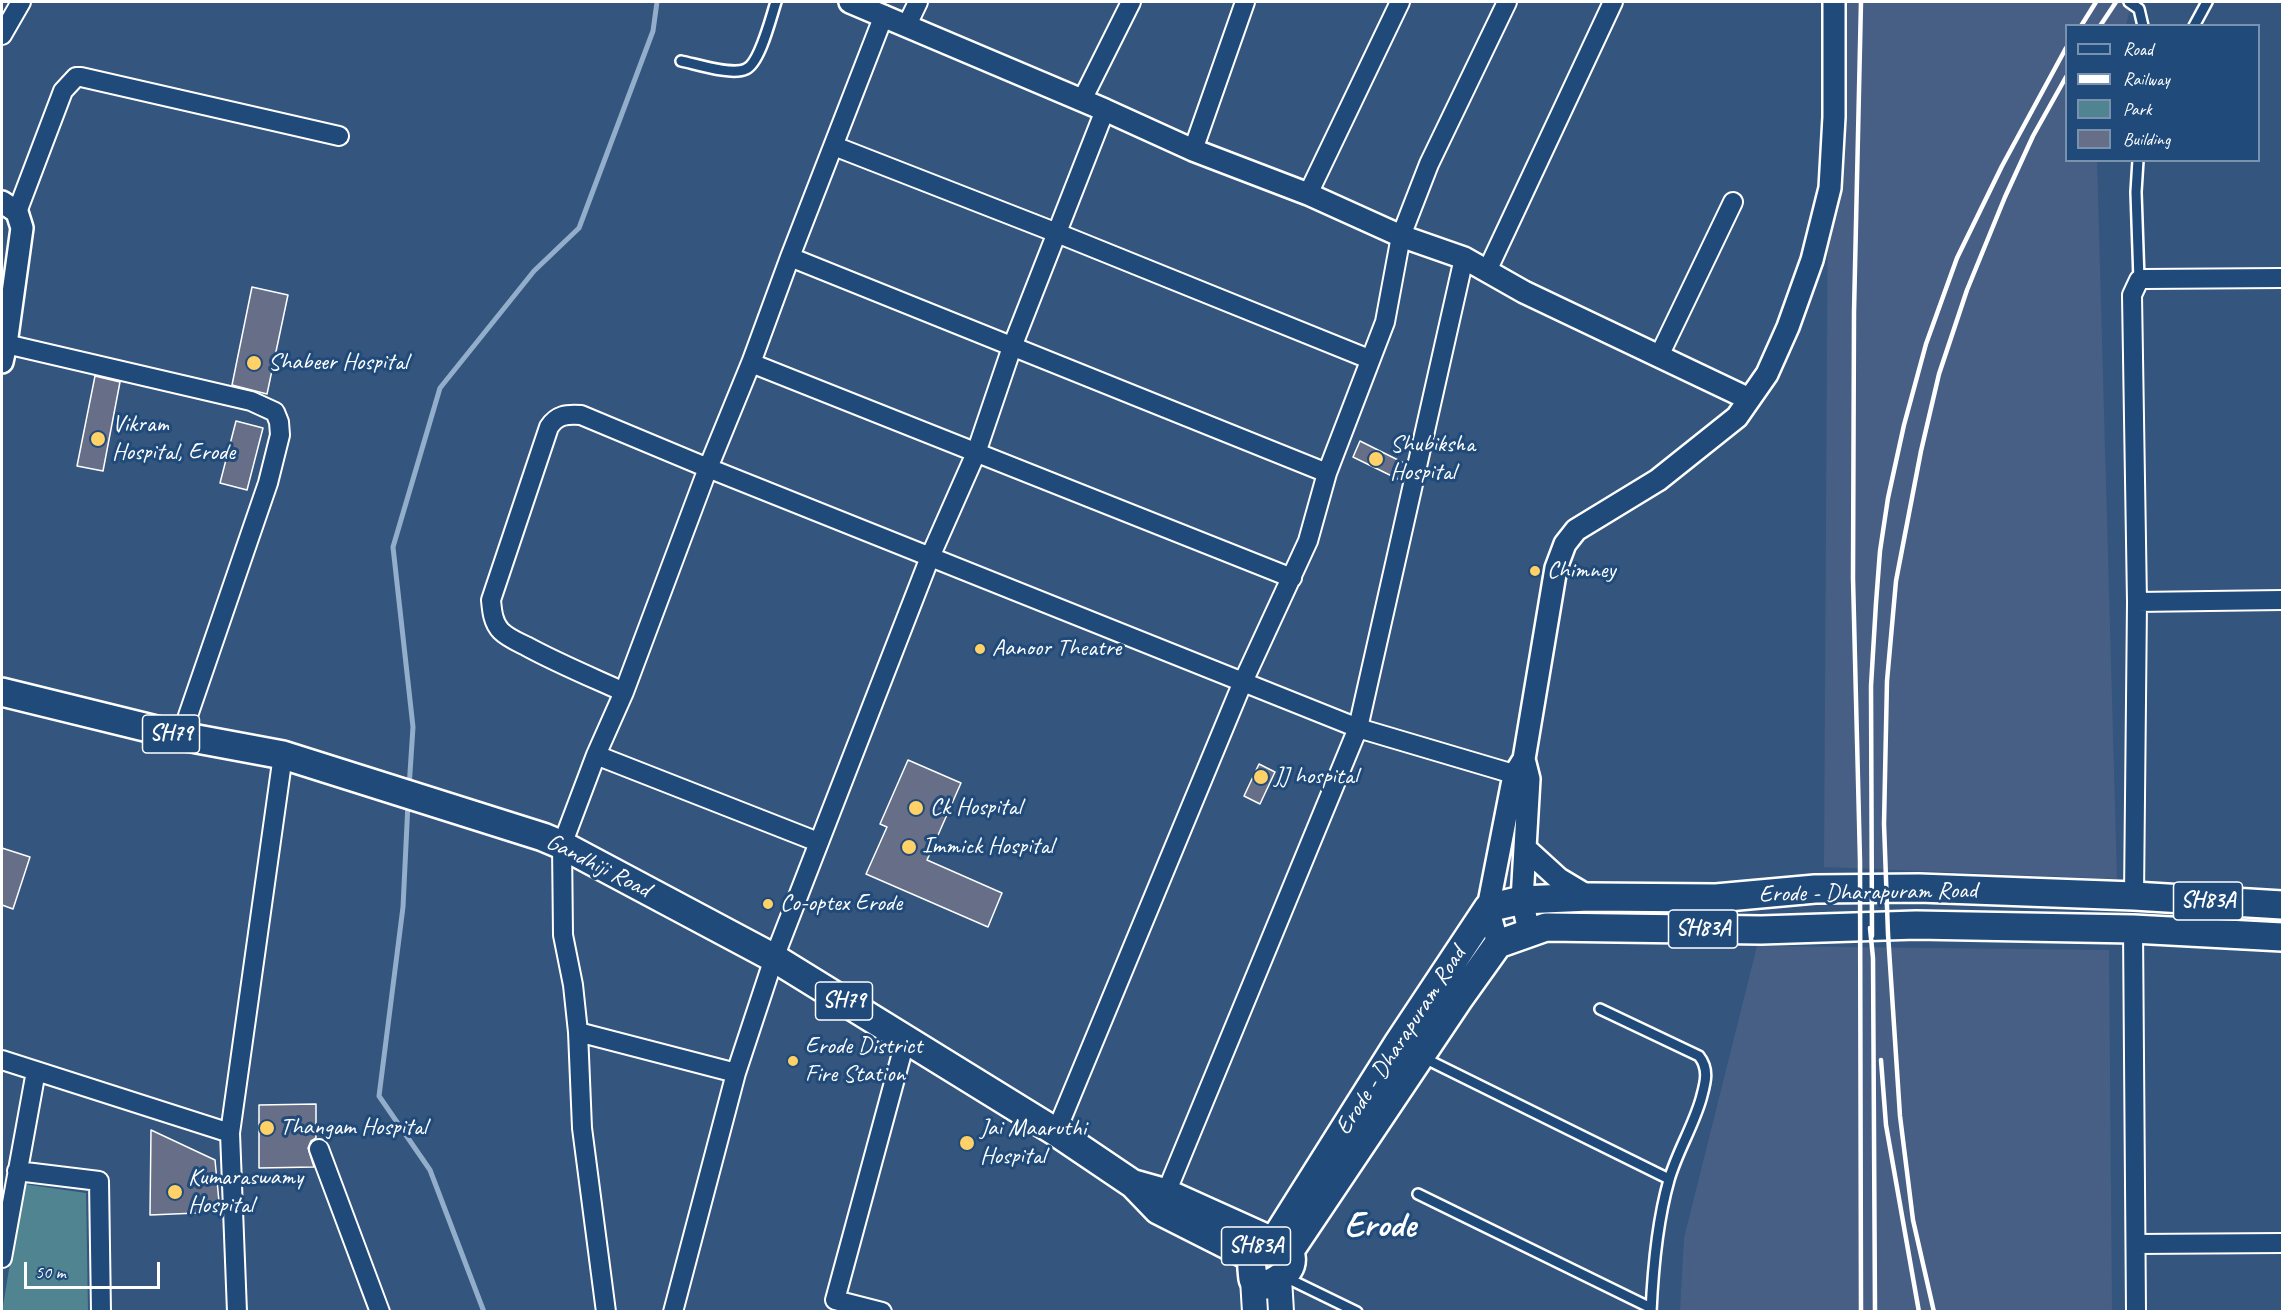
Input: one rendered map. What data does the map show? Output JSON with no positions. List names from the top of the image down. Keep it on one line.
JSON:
{"streets":{"main road":["SH79","Gandhiji Road","Erode - Dharapuram Road","SH83A"]},"crossings":[["Gandhiji Road","Erode - Dharapuram Road"],["Gandhiji Road","SH83A"],["Erode - Dharapuram Road","SH83A"]],"districts":["Erode"],"places":["Shabeer Hospital","Vikram Hospital, Erode","Shubiksha Hospital","Chimney","Aanoor Theatre","JJ hospital","Ck Hospital","Immick Hospital","Co-optex Erode","Erode District Fire Station","Thangam Hospital","Jai Maaruthi Hospital","Kumaraswamy Hospital"],"legend":["Road","Railway","Park","Building"],"scale_bar":"50 m"}
